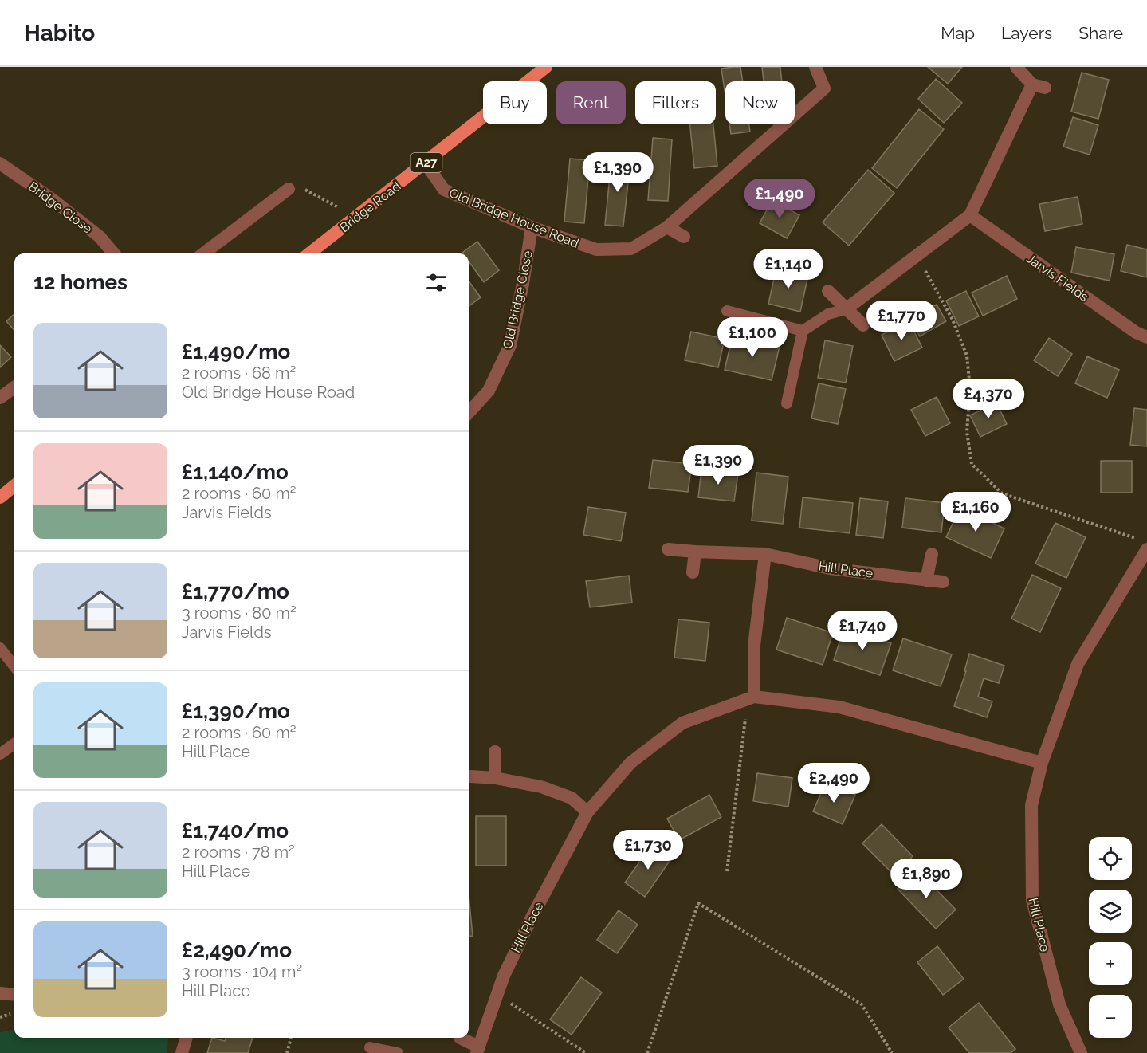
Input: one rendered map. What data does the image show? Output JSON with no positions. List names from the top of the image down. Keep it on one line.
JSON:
{"streets":{"main road":["A27","Bridge Road"],"street":["Bridge Close","Old Bridge House Road","Jarvis Fields","Old Bridge Close","Hill Place"]},"crossings":[["Bridge Road","Old Bridge House Road"],["Old Bridge House Road","Old Bridge Close"]],"page":{"header":"Habito","nav":["Map","Layers","Share"],"chip":["Buy","Rent","Filters","New"],"price":["£1,390","£1,490","£1,140","£1,770","£1,100","£4,370","£1,390","£1,160","£1,740","£2,490","£1,730","£1,890"],"heading":"12 homes","list":[{"name":"£1,490/mo","note":"2 rooms · 68 m² · Old Bridge House Road"},{"name":"£1,140/mo","note":"2 rooms · 60 m² · Jarvis Fields"},{"name":"£1,770/mo","note":"3 rooms · 80 m² · Jarvis Fields"},{"name":"£1,390/mo","note":"2 rooms · 60 m² · Hill Place"},{"name":"£1,740/mo","note":"2 rooms · 78 m² · Hill Place"},{"name":"£2,490/mo","note":"3 rooms · 104 m² · Hill Place"}],"map_buttons":["+","−"]}}
